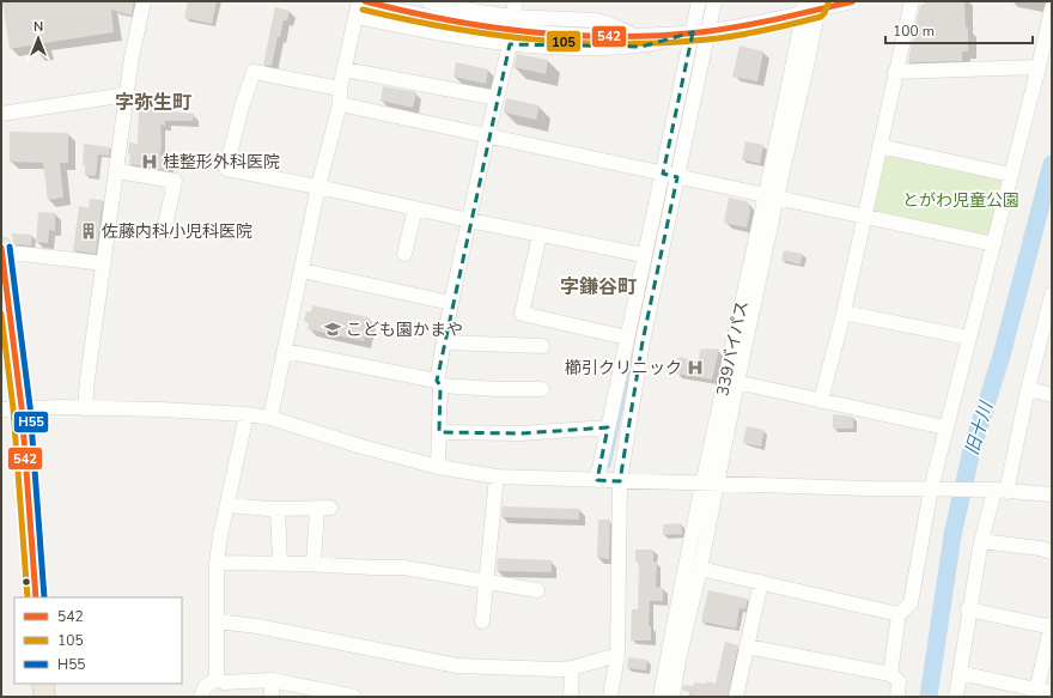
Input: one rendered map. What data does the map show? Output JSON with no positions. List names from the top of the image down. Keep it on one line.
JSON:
{"streets":{"street":["339バイパス"]},"districts":["字弥生町","字鎌谷町"],"water":["旧十川"],"parks":["とがわ児童公園"],"places":{"hospital":["桂整形外科医院","櫛引クリニック"],"building":["佐藤内科小児科医院"],"school or university":["こども園かまや"]},"lines":["transit line 542","transit line 105","transit line H55"],"legend":["542","105","H55"],"scale_bar":"100 m","north":"top"}
